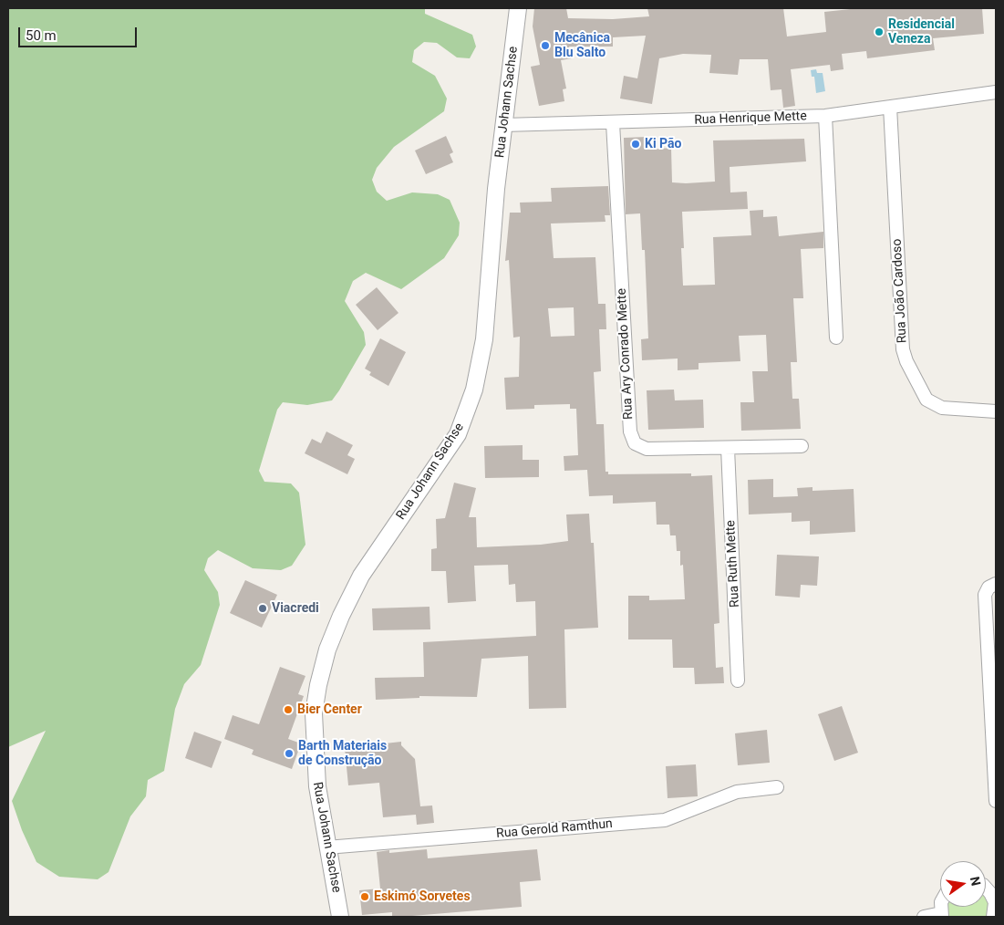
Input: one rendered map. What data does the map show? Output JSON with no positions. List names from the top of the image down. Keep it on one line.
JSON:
{"streets":{"street":["Rua Johann Sachse","Rua Henrique Mette","Rua João Cardoso","Rua Ary Conrado Mette","Rua Ruth Mette","Rua Gerold Ramthun"]},"crossings":[["Rua Johann Sachse","Rua Henrique Mette"],["Rua Johann Sachse","Rua Gerold Ramthun"],["Rua Henrique Mette","Rua João Cardoso"],["Rua Henrique Mette","Rua Ary Conrado Mette"],["Rua Ary Conrado Mette","Rua Ruth Mette"]],"places":["Residencial Veneza","Mecânica Blu Salto","Ki Pão","Viacredi","Bier Center","Barth Materiais de Construção","Eskimó Sorvetes"],"scale_bar":"50 m","north":"right"}
